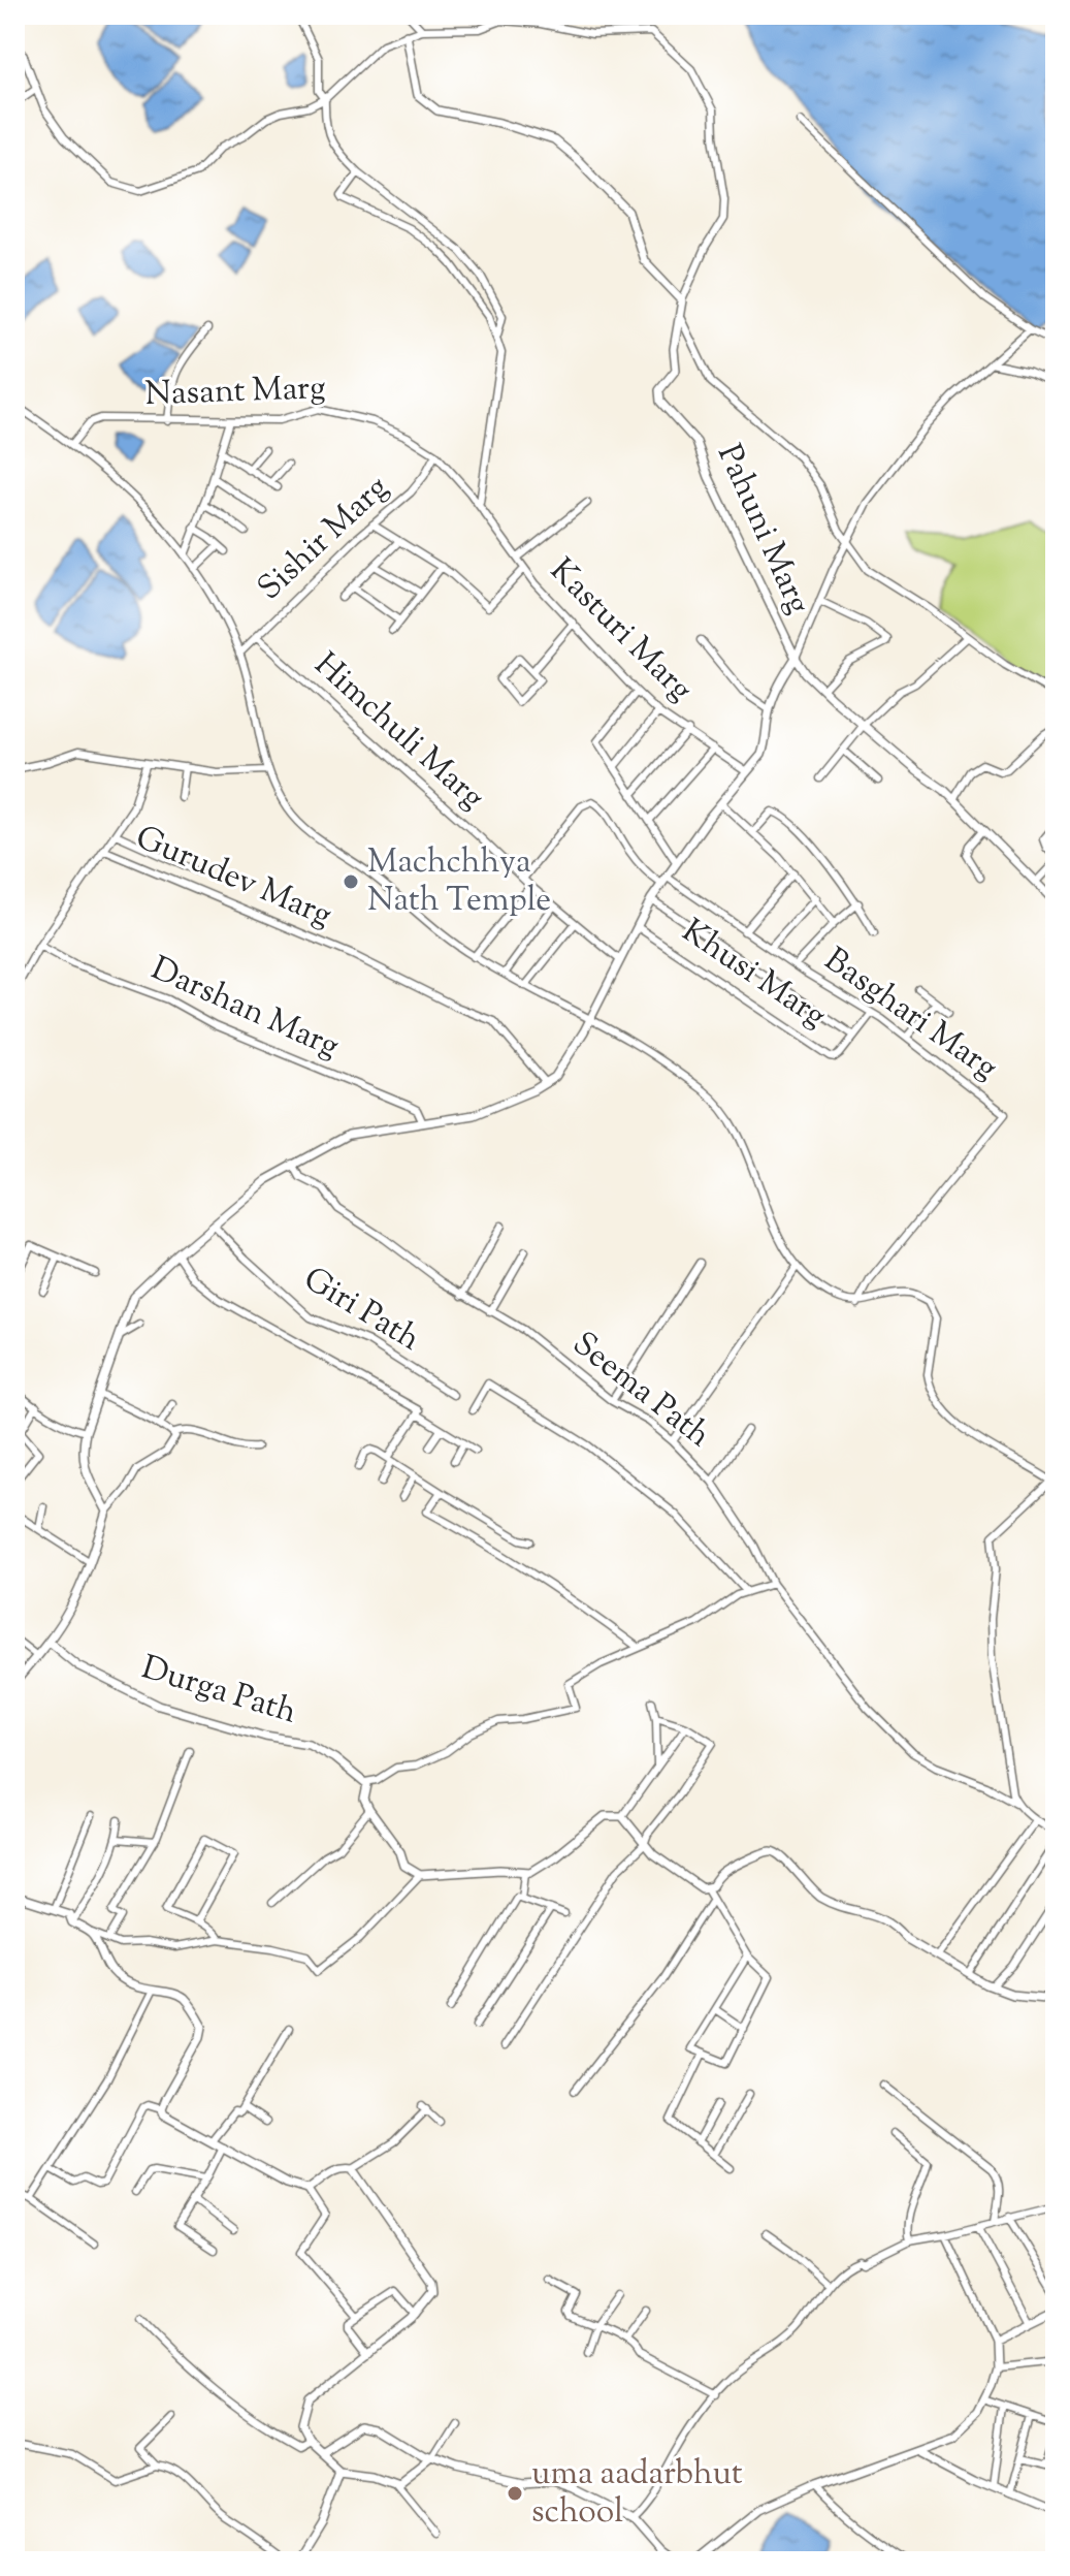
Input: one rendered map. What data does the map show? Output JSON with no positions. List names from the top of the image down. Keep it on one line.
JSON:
{"streets":{"street":["Nasant Marg","Pahuni Marg","Sishir Marg","Kasturi Marg","Himchuli Marg","Gurudev Marg","Khusi Marg","Darshan Marg","Basghari Marg","Giri Path","Seema Path","Durga Path"]},"crossings":[["Nasant Marg","Sishir Marg"],["Nasant Marg","Kasturi Marg"],["Sishir Marg","Himchuli Marg"],["Himchuli Marg","Basghari Marg"],["Khusi Marg","Basghari Marg"]],"places":["Machchhya Nath Temple","uma aadarbhut school"]}
